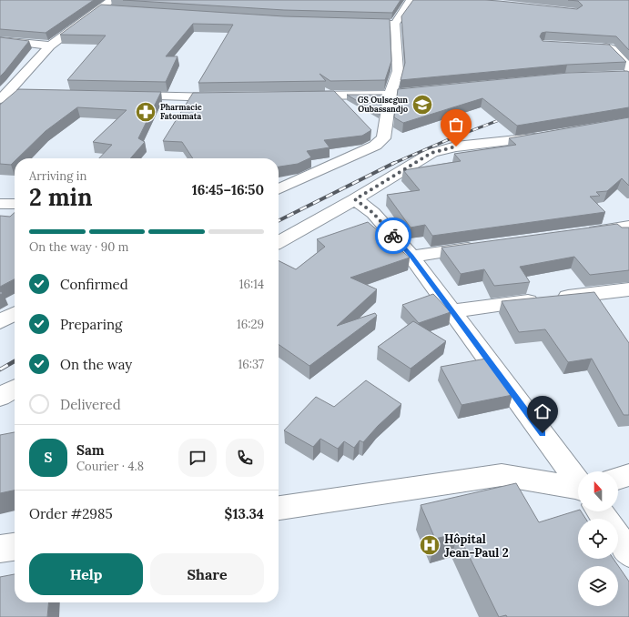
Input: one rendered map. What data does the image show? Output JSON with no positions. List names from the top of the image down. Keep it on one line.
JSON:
{"places":{"school or university":["GS Oulsegun Oubassandjo"],"pharmacy":["Pharmacie Fatoumata"],"hospital":["Hôpital Jean-Paul 2"]},"north":"top","page":{"heading":["2 min","Arriving in","16:45–16:50"],"panel":["Sam","Courier · 4.8","Order #2985","$13.34"],"bar":"On the way · 90 m","list":[["Confirmed","16:14"],["Preparing","16:29"],["On the way","16:37"],"Delivered"],"round":"S","buttons":["Help","Share"]}}
